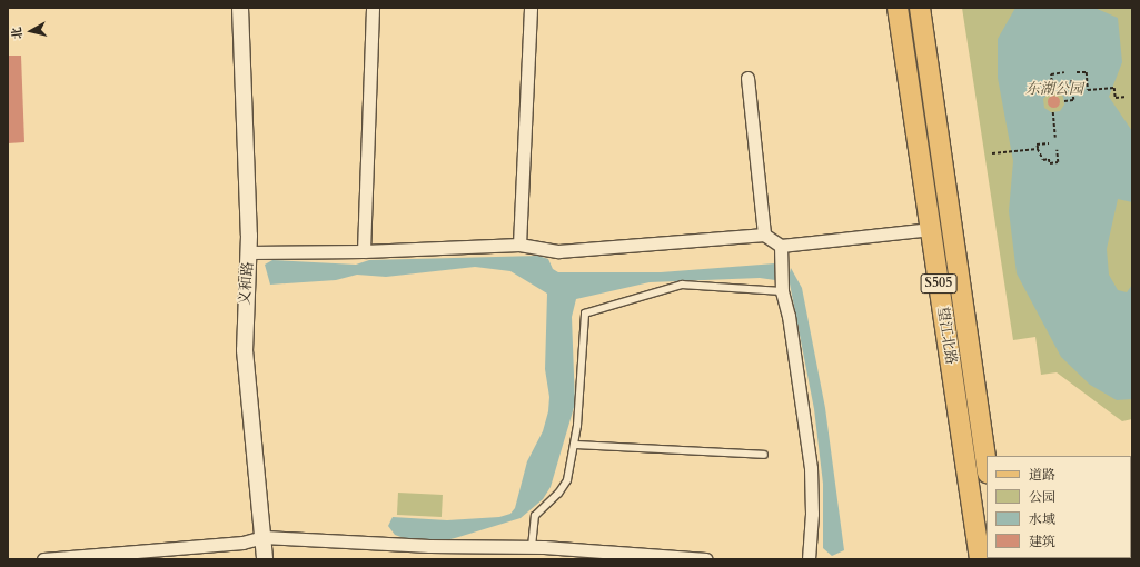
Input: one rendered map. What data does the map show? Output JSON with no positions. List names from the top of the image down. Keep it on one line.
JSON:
{"streets":{"main road":["S505","望江北路"],"street":["义和路"]},"parks":["东湖公园"],"legend":["道路","公园","水域","建筑"],"north":"left"}
